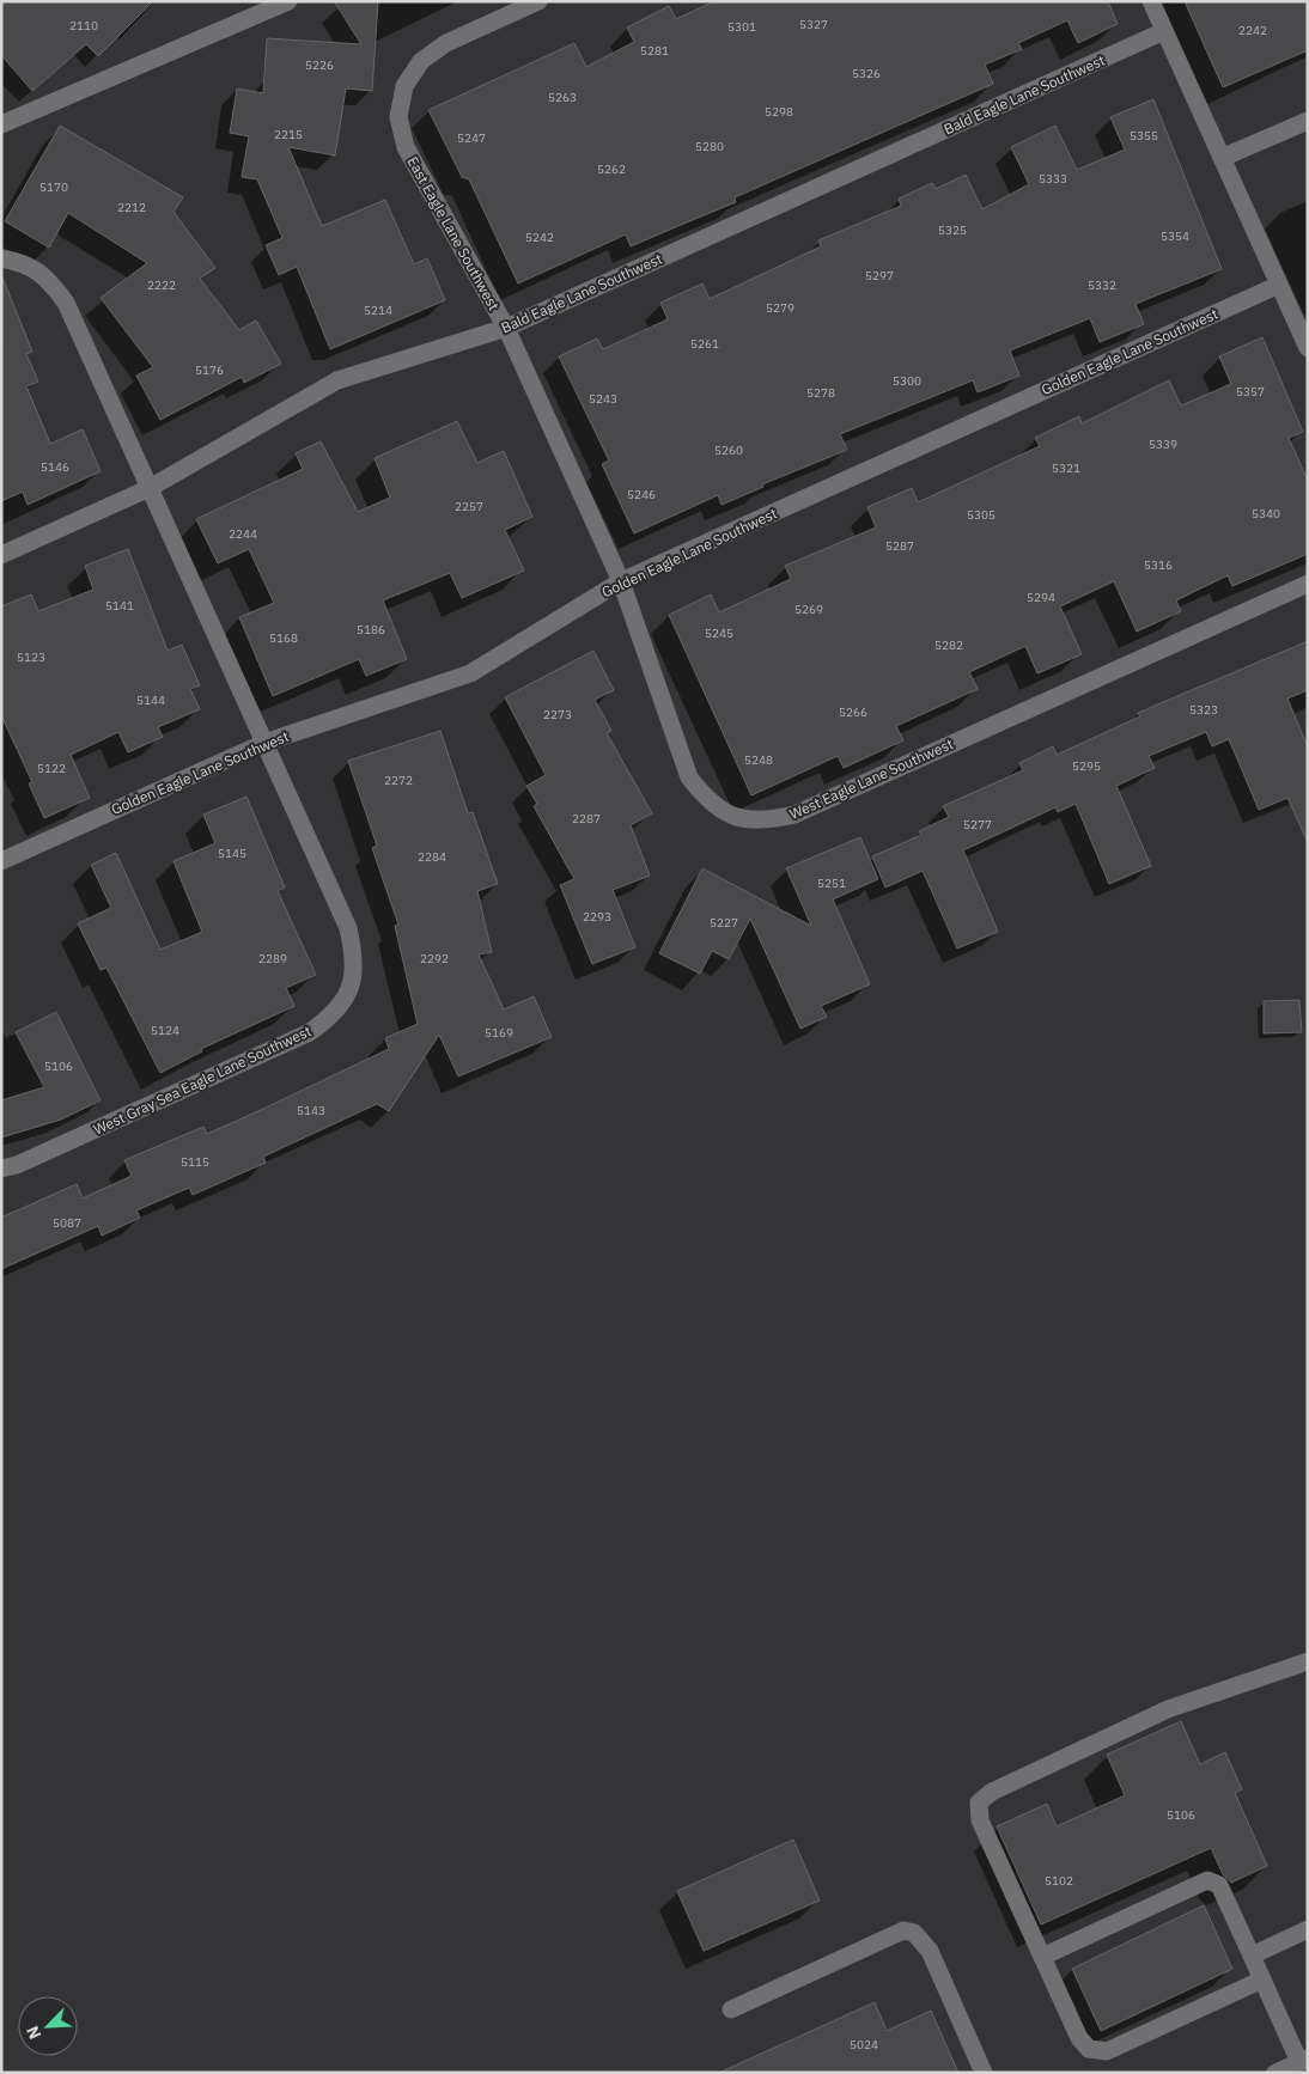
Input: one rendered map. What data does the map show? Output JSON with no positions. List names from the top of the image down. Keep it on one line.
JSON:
{"streets":{"street":["Bald Eagle Lane Southwest","East Eagle Lane Southwest","Golden Eagle Lane Southwest","West Eagle Lane Southwest","West Gray Sea Eagle Lane Southwest"]},"crossings":[["Bald Eagle Lane Southwest","East Eagle Lane Southwest"],["Bald Eagle Lane Southwest","West Eagle Lane Southwest"],["Bald Eagle Lane Southwest","West Gray Sea Eagle Lane Southwest"],["East Eagle Lane Southwest","West Eagle Lane Southwest"],["Golden Eagle Lane Southwest","West Eagle Lane Southwest"],["Golden Eagle Lane Southwest","West Gray Sea Eagle Lane Southwest"]],"house_numbers":["5327","2110","5301","2242","5281","5226","5326","5263","5298","2215","5355","5247","5280","5262","5333","5170","2212","5325","5354","5242","5297","2222","5332","5279","5214","5261","5176","5300","5357","5278","5243","5339","5260","5146","5321","5246","2257","5340","5305","2244","5287","5316","5294","5141","5269","5186","5245","5168","5282","5123","5144","5323","5266","2273","5248","5295","5122","2272","2287","5277","5145","2284","5251","2293","5227","2289","2292","5124","5169","5106","5143","5115","5087","5106","5102","5024"],"north":"bottom left"}
